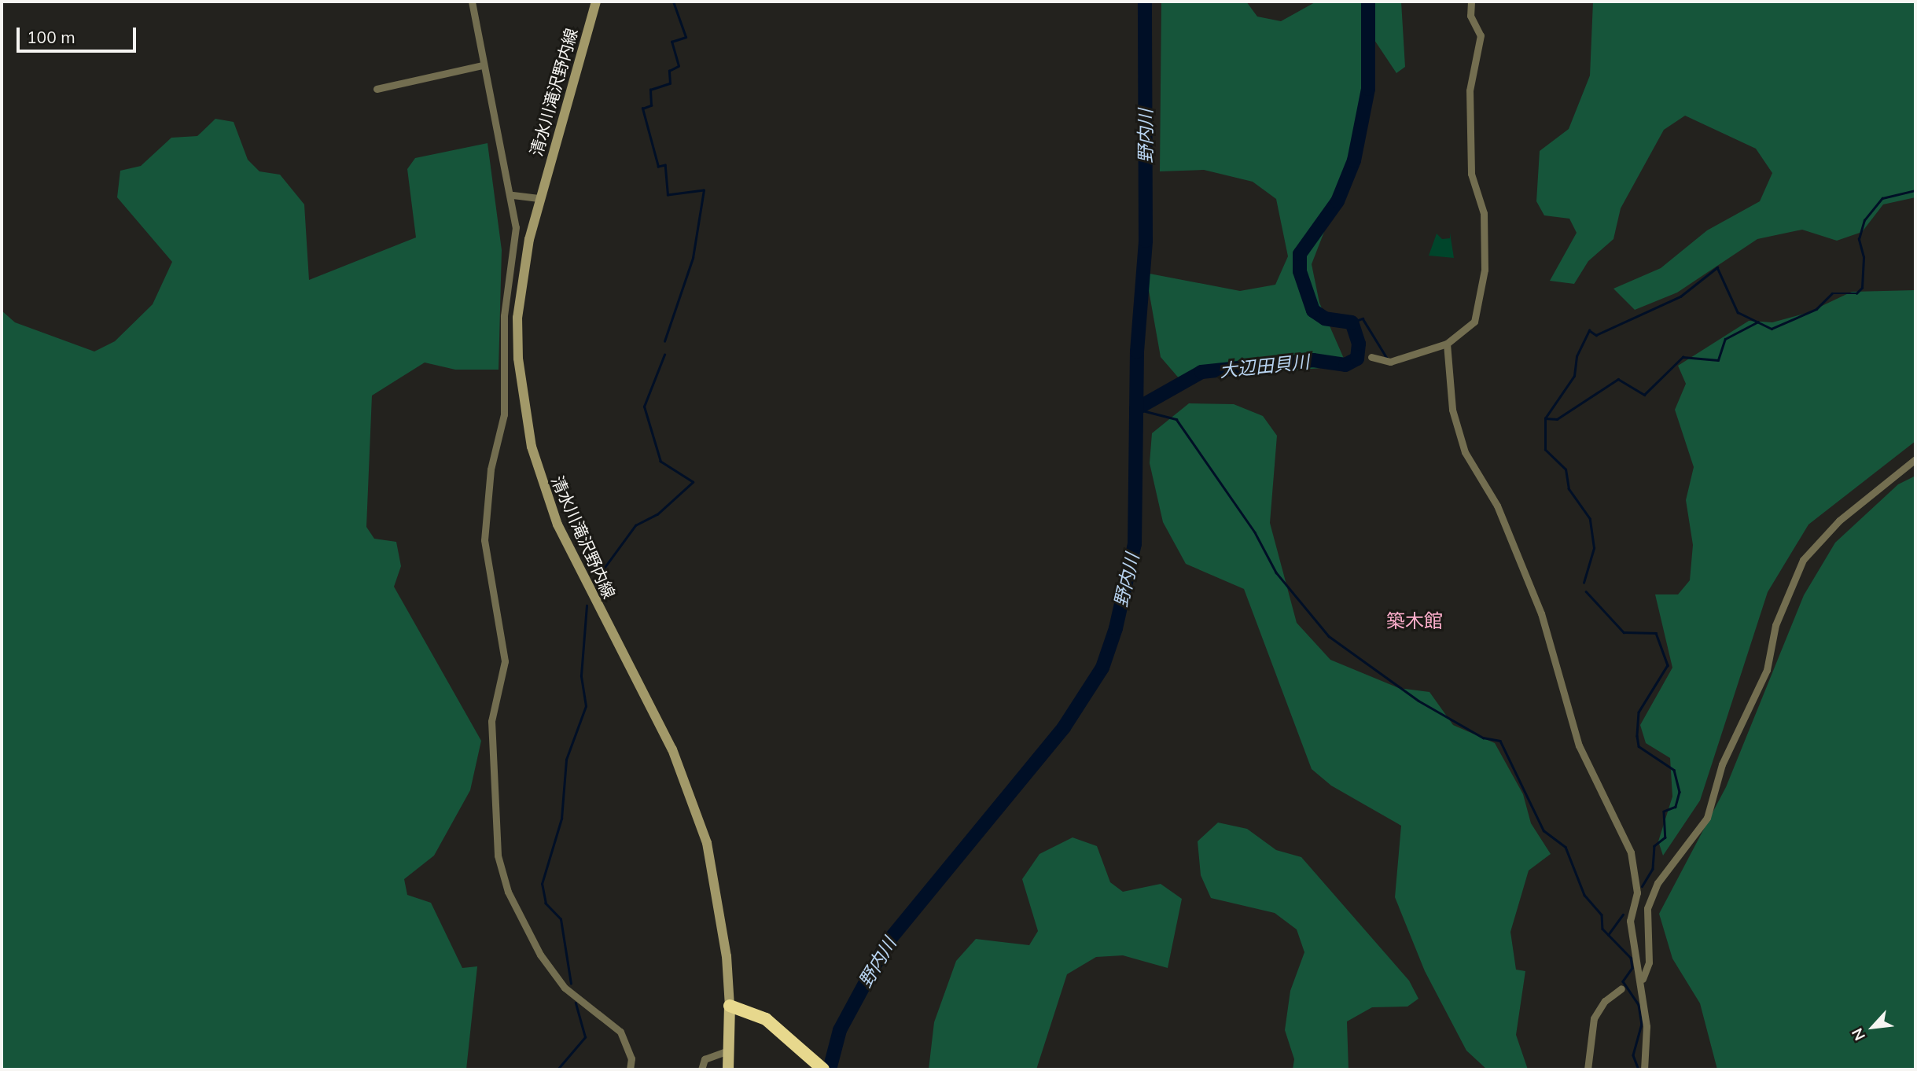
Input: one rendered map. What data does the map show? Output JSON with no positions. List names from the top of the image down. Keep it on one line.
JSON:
{"streets":{"main road":["清水川滝沢野内線"]},"districts":["築木館"],"water":["野内川","大辺田貝川"],"scale_bar":"100 m","north":"bottom left"}
